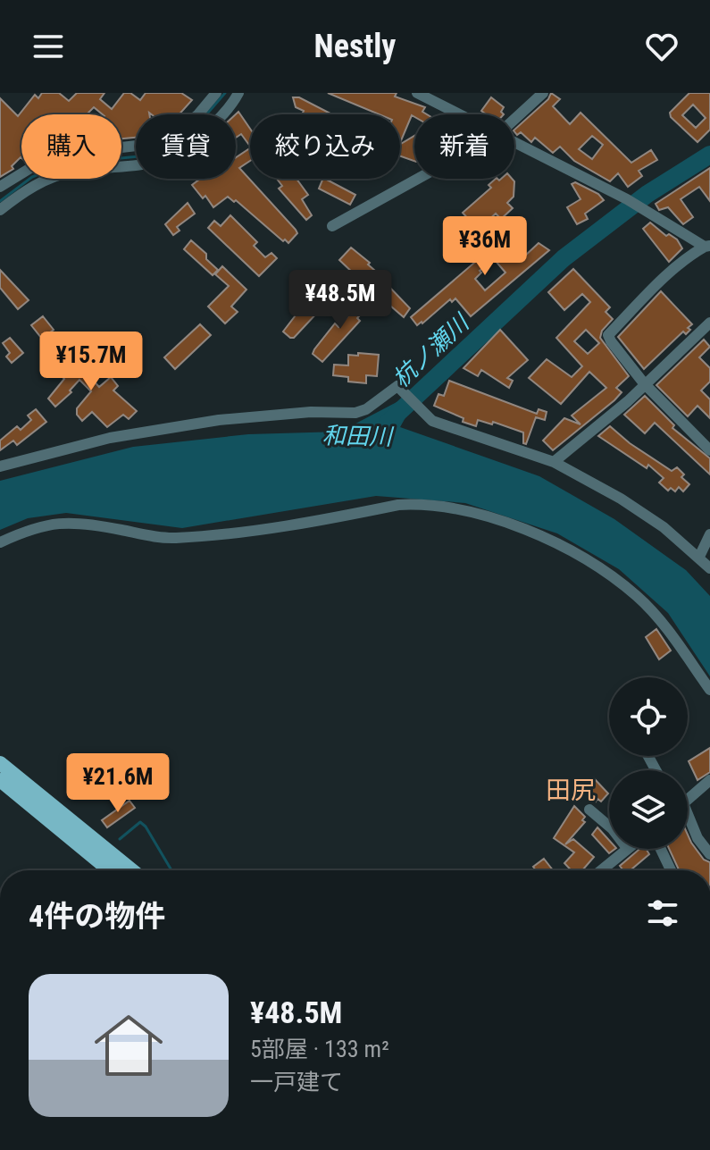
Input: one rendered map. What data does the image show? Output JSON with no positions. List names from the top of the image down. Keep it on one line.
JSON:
{"districts":["田尻"],"water":["杭ノ瀬川","和田川"],"page":{"header":"Nestly","chip":["購入","賃貸","絞り込み","新着"],"price":["¥36M","¥48.5M","¥15.7M","¥21.6M"],"heading":"4件の物件","list":[{"name":"¥48.5M","note":"5部屋 · 133 m² · 一戸建て"}]}}
